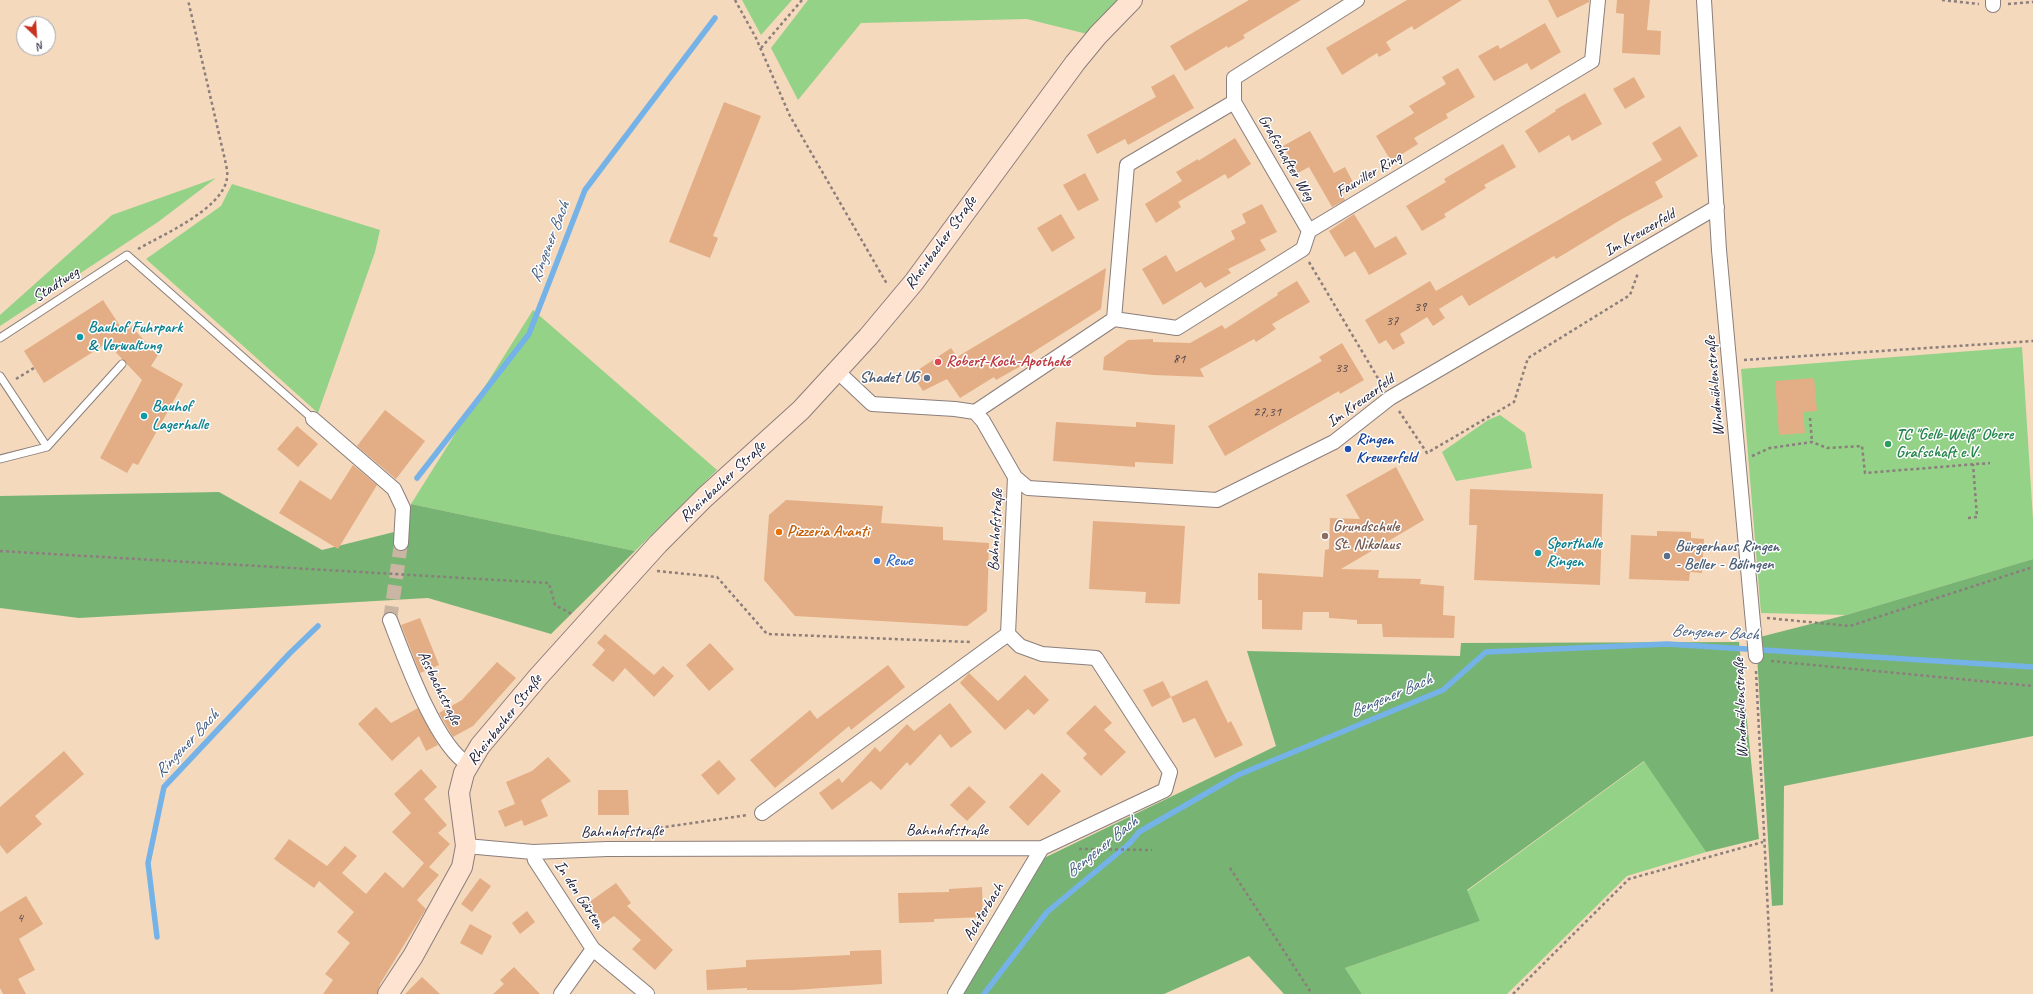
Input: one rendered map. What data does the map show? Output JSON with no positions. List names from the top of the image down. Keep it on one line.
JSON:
{"streets":{"main road":["Rheinbacher Straße"],"street":["Grafschafter Weg","Fauviller Ring","Im Kreuzerfeld","Windmühlenstraße","Bahnhofstraße","Assbachstraße","In den Gärten","Achterbach"],"lane":["Stadtweg"]},"crossings":[["Grafschafter Weg","Fauviller Ring"],["Im Kreuzerfeld","Windmühlenstraße"],["Im Kreuzerfeld","Bahnhofstraße"],["Rheinbacher Straße","Bahnhofstraße"],["Rheinbacher Straße","Assbachstraße"],["Bahnhofstraße","In den Gärten"],["Bahnhofstraße","Achterbach"]],"water":["Ringener Bach","Bengener Bach"],"places":["Bauhof Fuhrpark & Verwaltung","Robert-Koch-Apotheke","Shadet UG","Bauhof Lagerhalle","TC \"Gelb-Weiß\" Obere Grafschaft e.V.","Ringen Kreuzerfeld","Pizzeria Avanti","Grundschule St. Nikolaus","Sporthalle Ringen","Bürgerhaus Ringen - Beller - Bölingen","Rewe"],"house_numbers":["39","37","81","33","27,31","4"],"north":"bottom right"}
